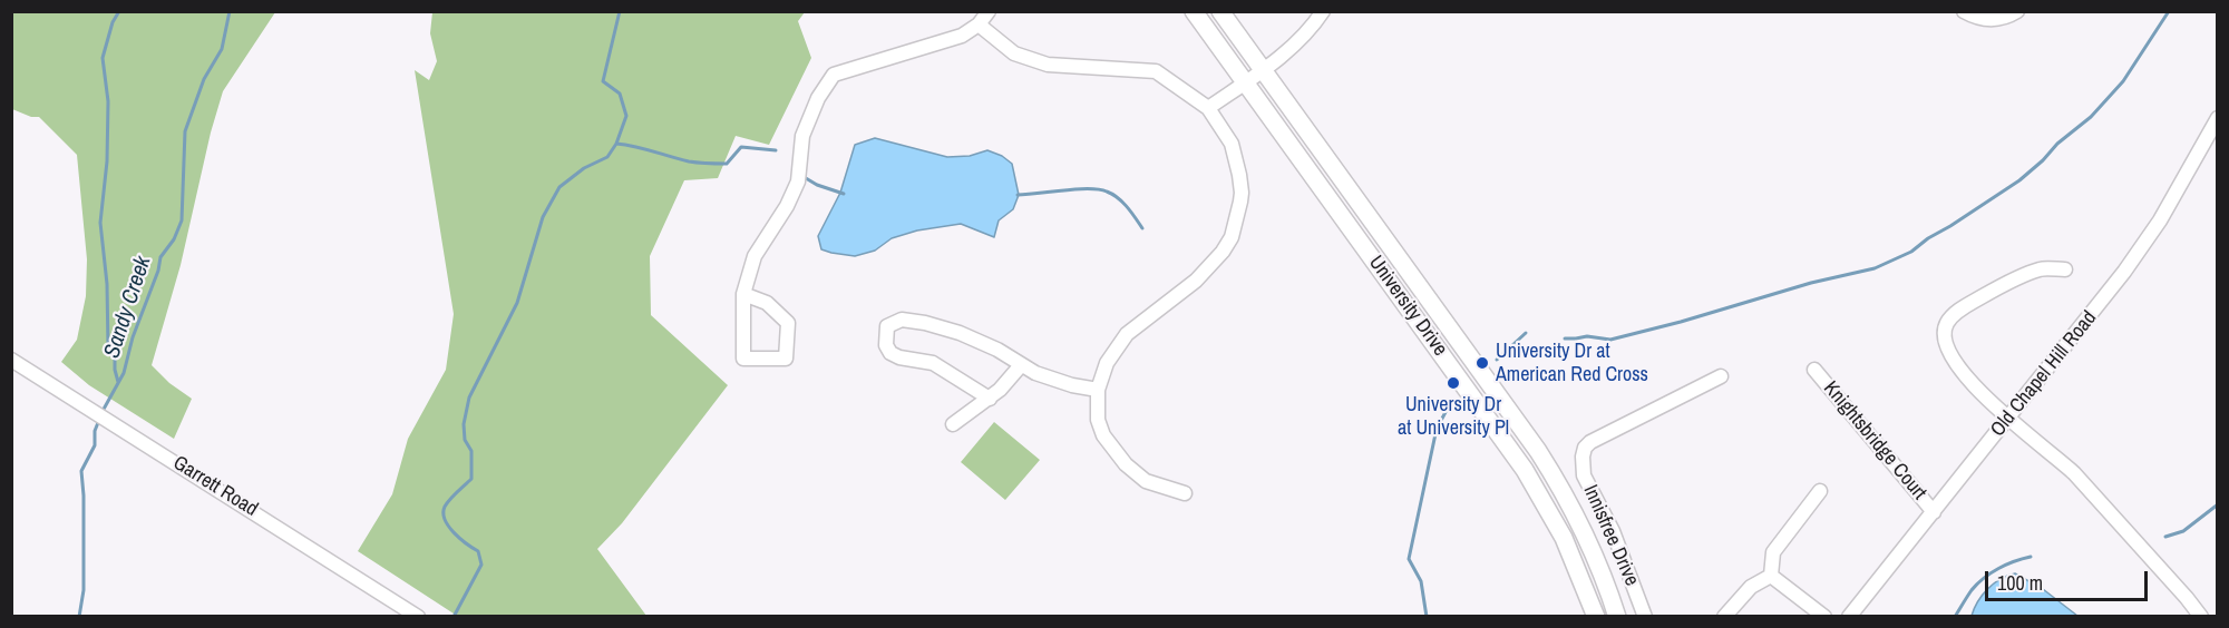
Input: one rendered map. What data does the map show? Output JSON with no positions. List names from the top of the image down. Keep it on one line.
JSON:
{"streets":{"main road":["University Drive"],"street":["Old Chapel Hill Road","Knightsbridge Court","Garrett Road","Innisfree Drive"]},"crossings":[["Old Chapel Hill Road","Knightsbridge Court"]],"water":["Sandy Creek"],"places":["University Dr at American Red Cross","University Dr at University Pl"],"scale_bar":"100 m"}
